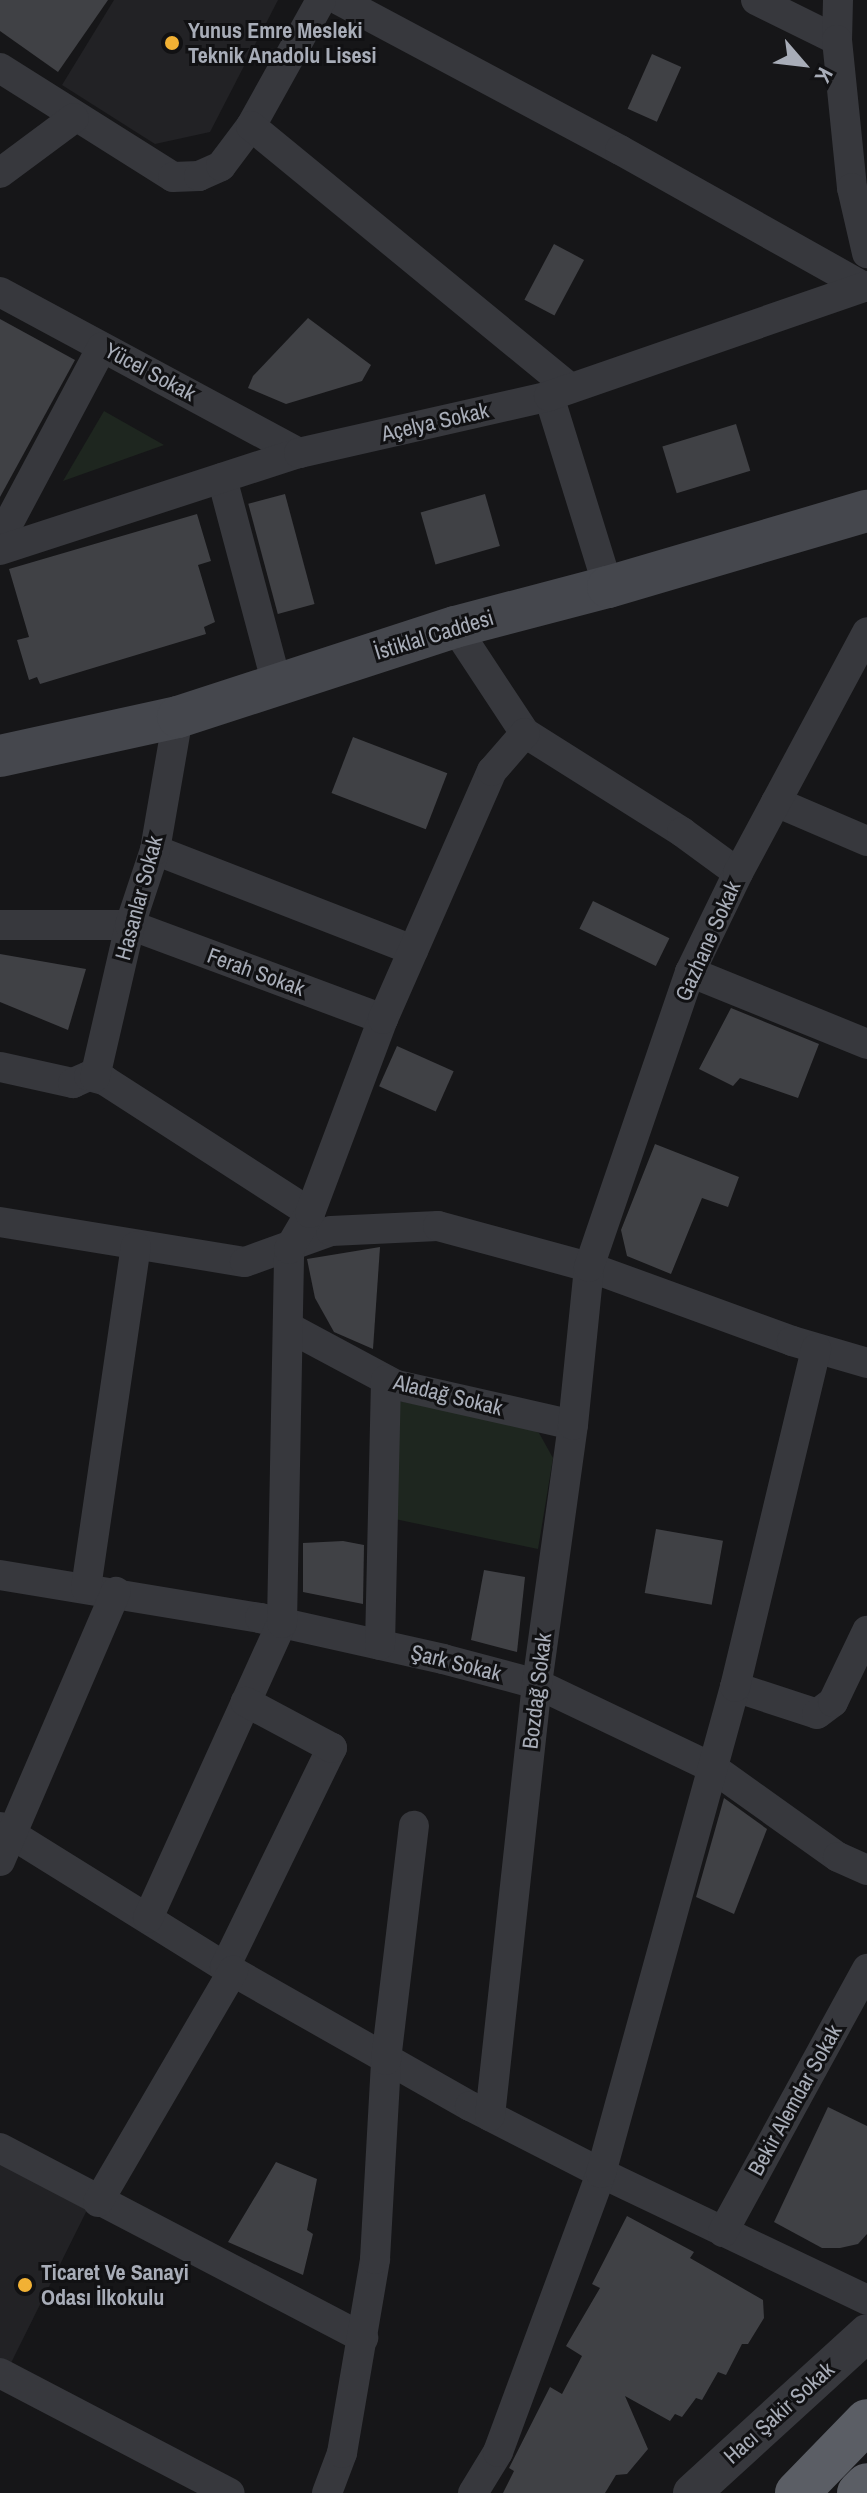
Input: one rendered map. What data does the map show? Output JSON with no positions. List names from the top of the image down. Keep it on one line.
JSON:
{"streets":{"main road":["İstiklal Caddesi"],"street":["Yücel Sokak","Açelya Sokak","Hasanlar Sokak","Gazhane Sokak","Ferah Sokak","Aladağ Sokak","Şark Sokak","Bozdağ Sokak","Bekir Alemdar Sokak","Hacı Şakir Sokak"]},"crossings":[["Yücel Sokak","Açelya Sokak"],["İstiklal Caddesi","Hasanlar Sokak"],["Hasanlar Sokak","Ferah Sokak"],["Gazhane Sokak","Bozdağ Sokak"],["Aladağ Sokak","Bozdağ Sokak"],["Şark Sokak","Bozdağ Sokak"]],"places":["Yunus Emre Mesleki Teknik Anadolu Lisesi","Ticaret Ve Sanayi Odası İlkokulu"],"north":"bottom right"}
